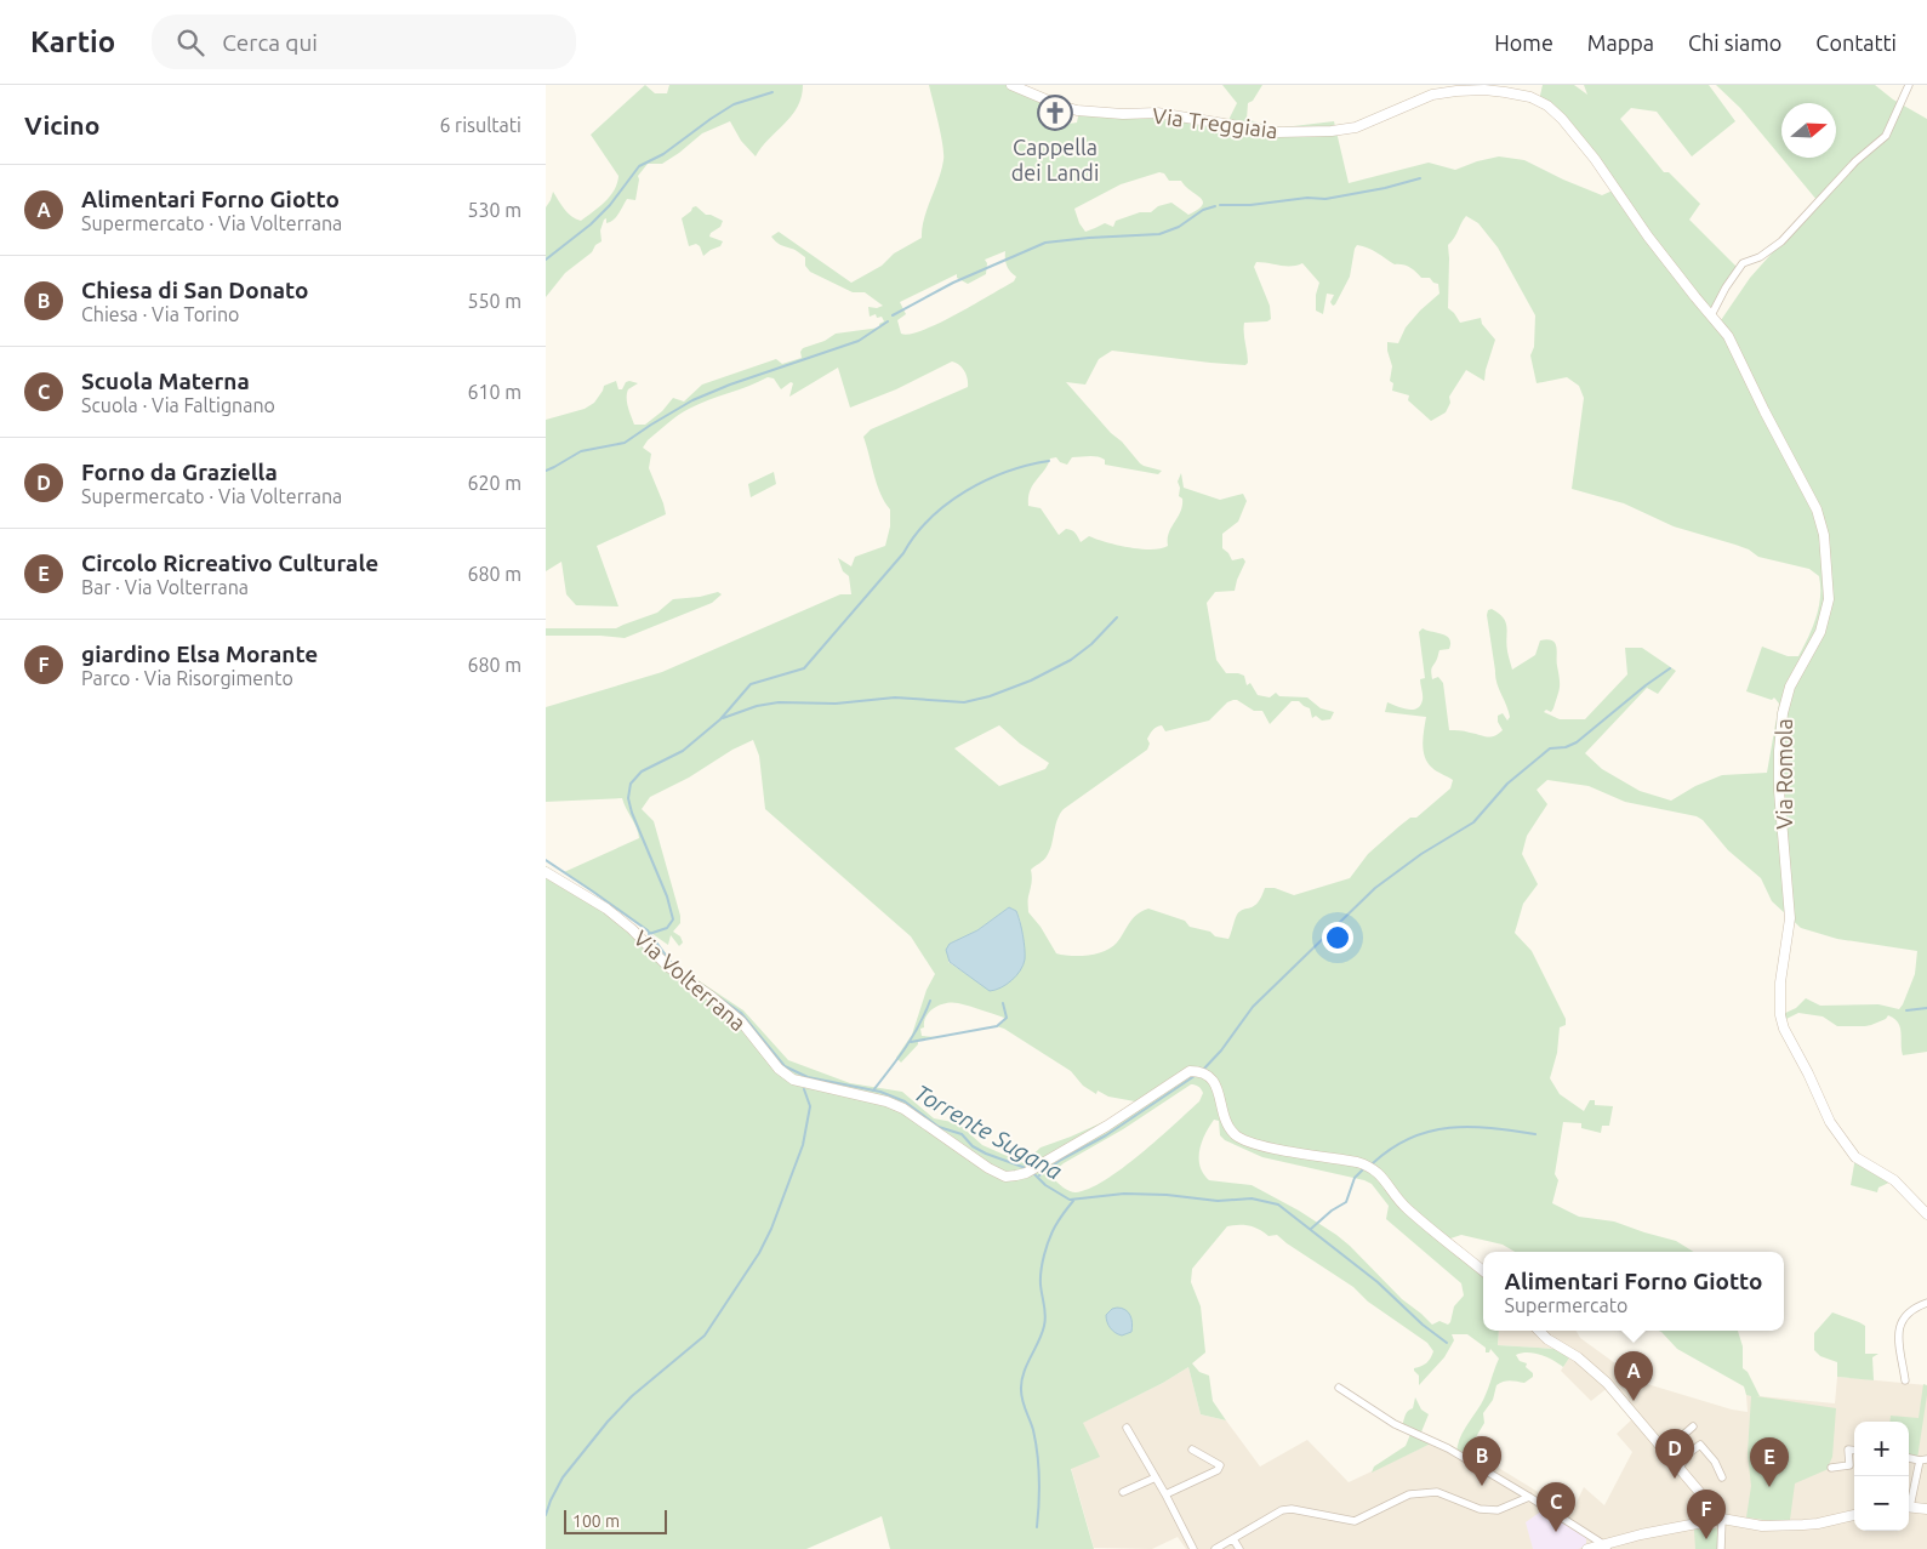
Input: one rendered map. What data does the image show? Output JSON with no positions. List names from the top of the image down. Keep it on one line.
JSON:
{"streets":{"street":["Via Treggiaia","Via Romola","Via Volterrana"]},"crossings":[["Via Treggiaia","Via Romola"]],"water":["Torrente Sugana"],"places":{"church":["Cappella dei Landi"]},"scale_bar":"100 m","north":"right","page":{"header":"Kartio","search":"Cerca qui","nav":["Home","Mappa","Chi siamo","Contatti"],"heading":["Vicino","6 risultati"],"list":[{"mark":"A","name":"Alimentari Forno Giotto","note":"Supermercato · Via Volterrana","value":"530 m"},{"mark":"B","name":"Chiesa di San Donato","note":"Chiesa · Via Torino","value":"550 m"},{"mark":"C","name":"Scuola Materna","note":"Scuola · Via Faltignano","value":"610 m"},{"mark":"D","name":"Forno da Graziella","note":"Supermercato · Via Volterrana","value":"620 m"},{"mark":"E","name":"Circolo Ricreativo Culturale","note":"Bar · Via Volterrana","value":"680 m"},{"mark":"F","name":"giardino Elsa Morante","note":"Parco · Via Risorgimento","value":"680 m"}],"popup":["Alimentari Forno Giotto","Supermercato"],"pins":["A","D","B","E","C","F"],"map_buttons":["+","−"],"scale":"100 m"}}
